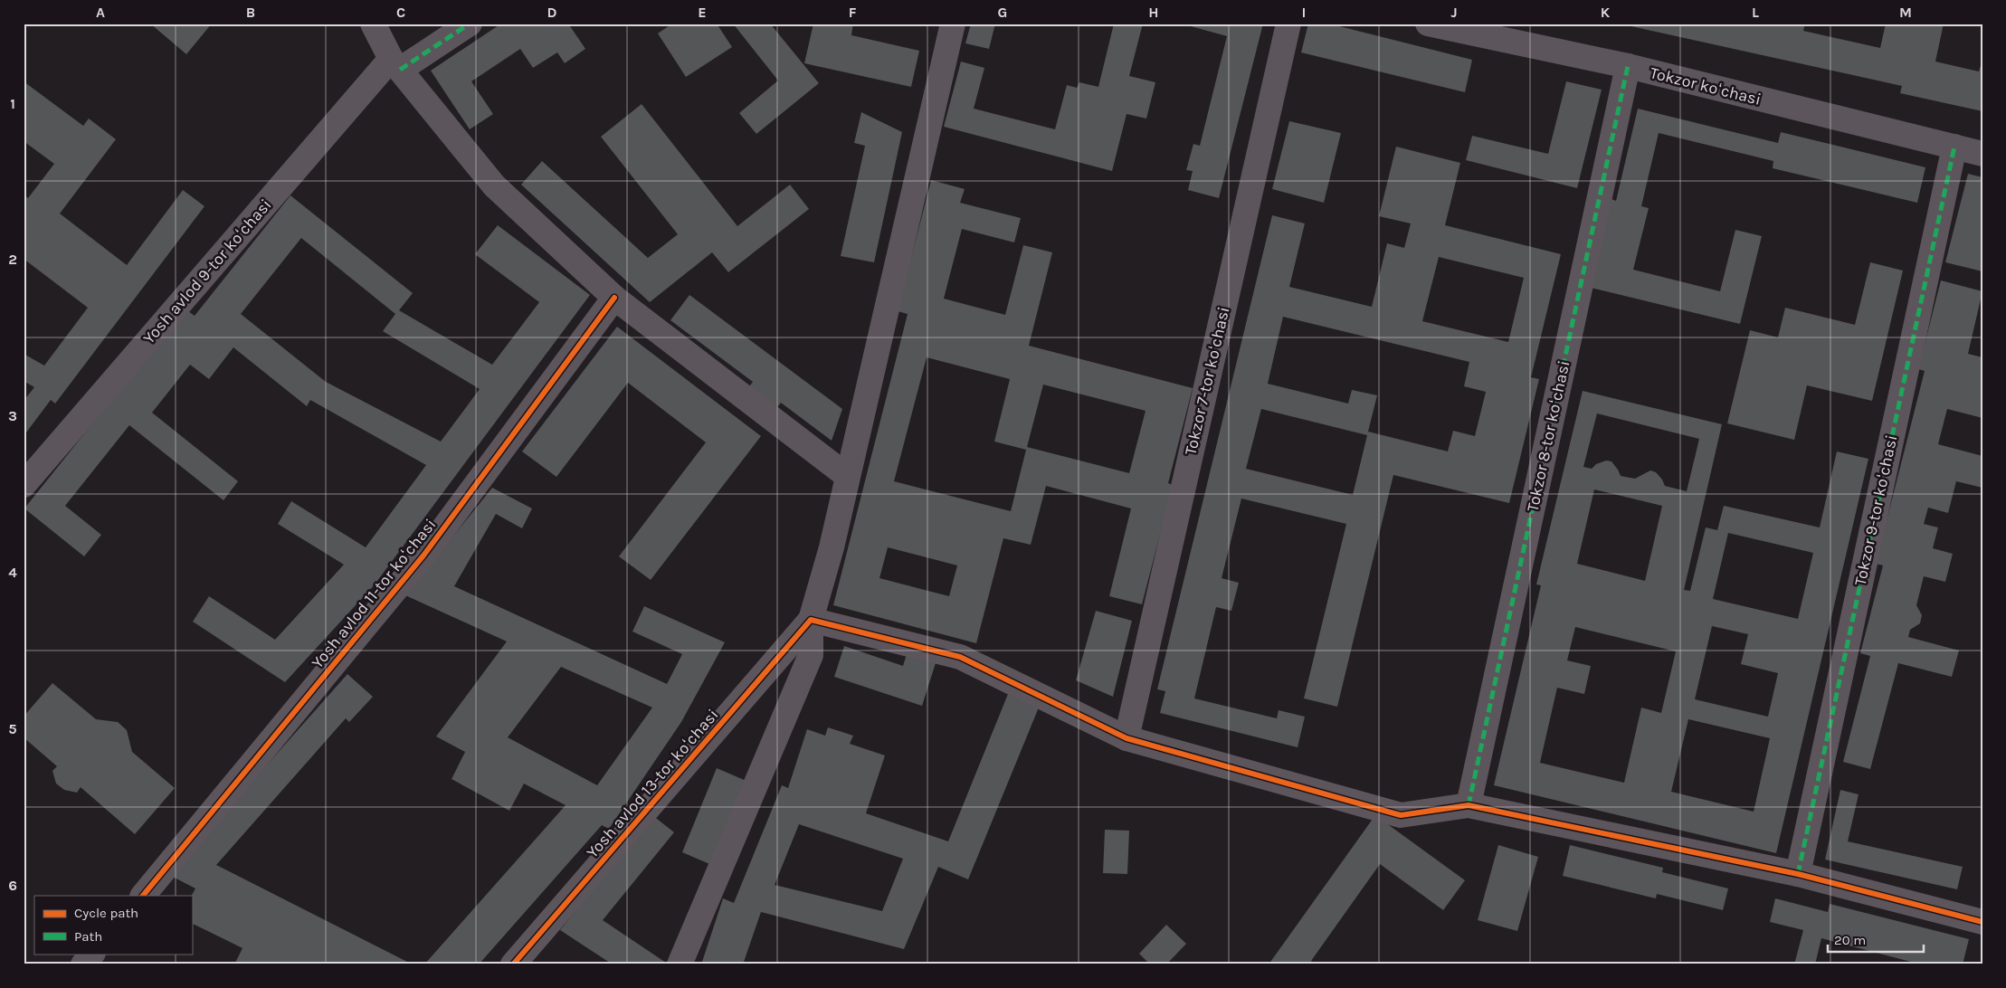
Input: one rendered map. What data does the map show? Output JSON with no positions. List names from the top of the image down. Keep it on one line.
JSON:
{"streets":{"street":["Tokzor koʻchasi","Yosh avlod 9-tor koʻchasi","Tokzor 7-tor koʻchasi","Tokzor 8-tor koʻchasi","Tokzor 9-tor koʻchasi","Yosh avlod 11-tor koʻchasi","Yosh avlod 13-tor koʻchasi"]},"crossings":[["Tokzor koʻchasi","Tokzor 8-tor koʻchasi"],["Tokzor koʻchasi","Tokzor 9-tor koʻchasi"]],"legend":["Cycle path","Path"],"scale_bar":"20 m","grid":{"columns":["A","B","C","D","E","F","G","H","I","J","K","L","M"],"rows":["1","2","3","4","5","6"]}}
